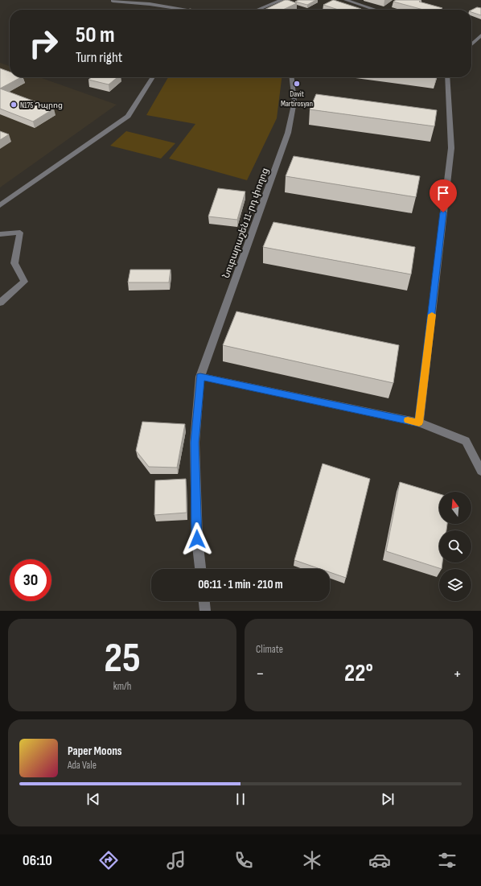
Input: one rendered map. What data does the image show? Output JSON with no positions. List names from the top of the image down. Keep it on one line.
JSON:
{"streets":{"street":["Նուբարաշեն 11-րդ փողոց"]},"places":["Davit Martirosyan","N175 Դպրոց"],"north":"top","page":{"turn":["50 m","Turn right"],"limit":"30","trip":"06:11 · 1 min · 210 m","tile":[["25","km/h"],"Climate"],"heat":["−","22°","+"],"song":["Paper Moons","Ada Vale"],"tabs":"06:10"}}
